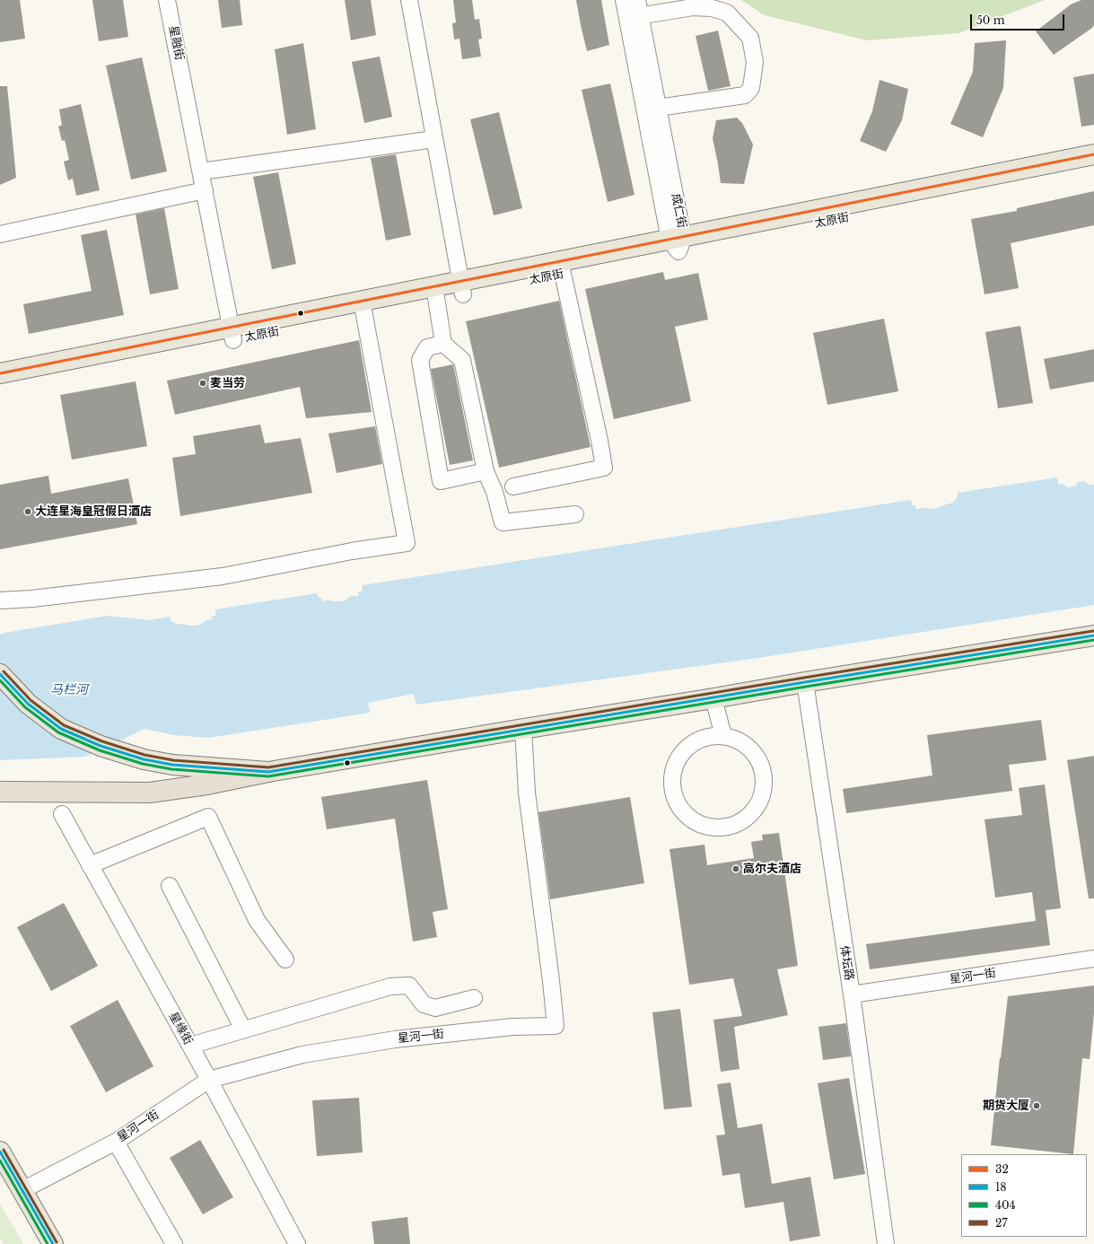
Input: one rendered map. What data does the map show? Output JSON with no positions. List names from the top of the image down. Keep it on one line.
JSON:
{"streets":{"main road":["太原街"],"street":["星融街","成仁街","体坛路","星河一街","星缘街"]},"crossings":[["星融街","太原街"],["成仁街","太原街"],["体坛路","星河一街"],["星河一街","星缘街"]],"water":["马栏河"],"places":["麦当劳","大连星海皇冠假日酒店","高尔夫酒店","期货大厦"],"lines":["transit line 32","transit line 27","transit line 18","transit line 404"],"legend":["32","18","404","27"],"scale_bar":"50 m"}
